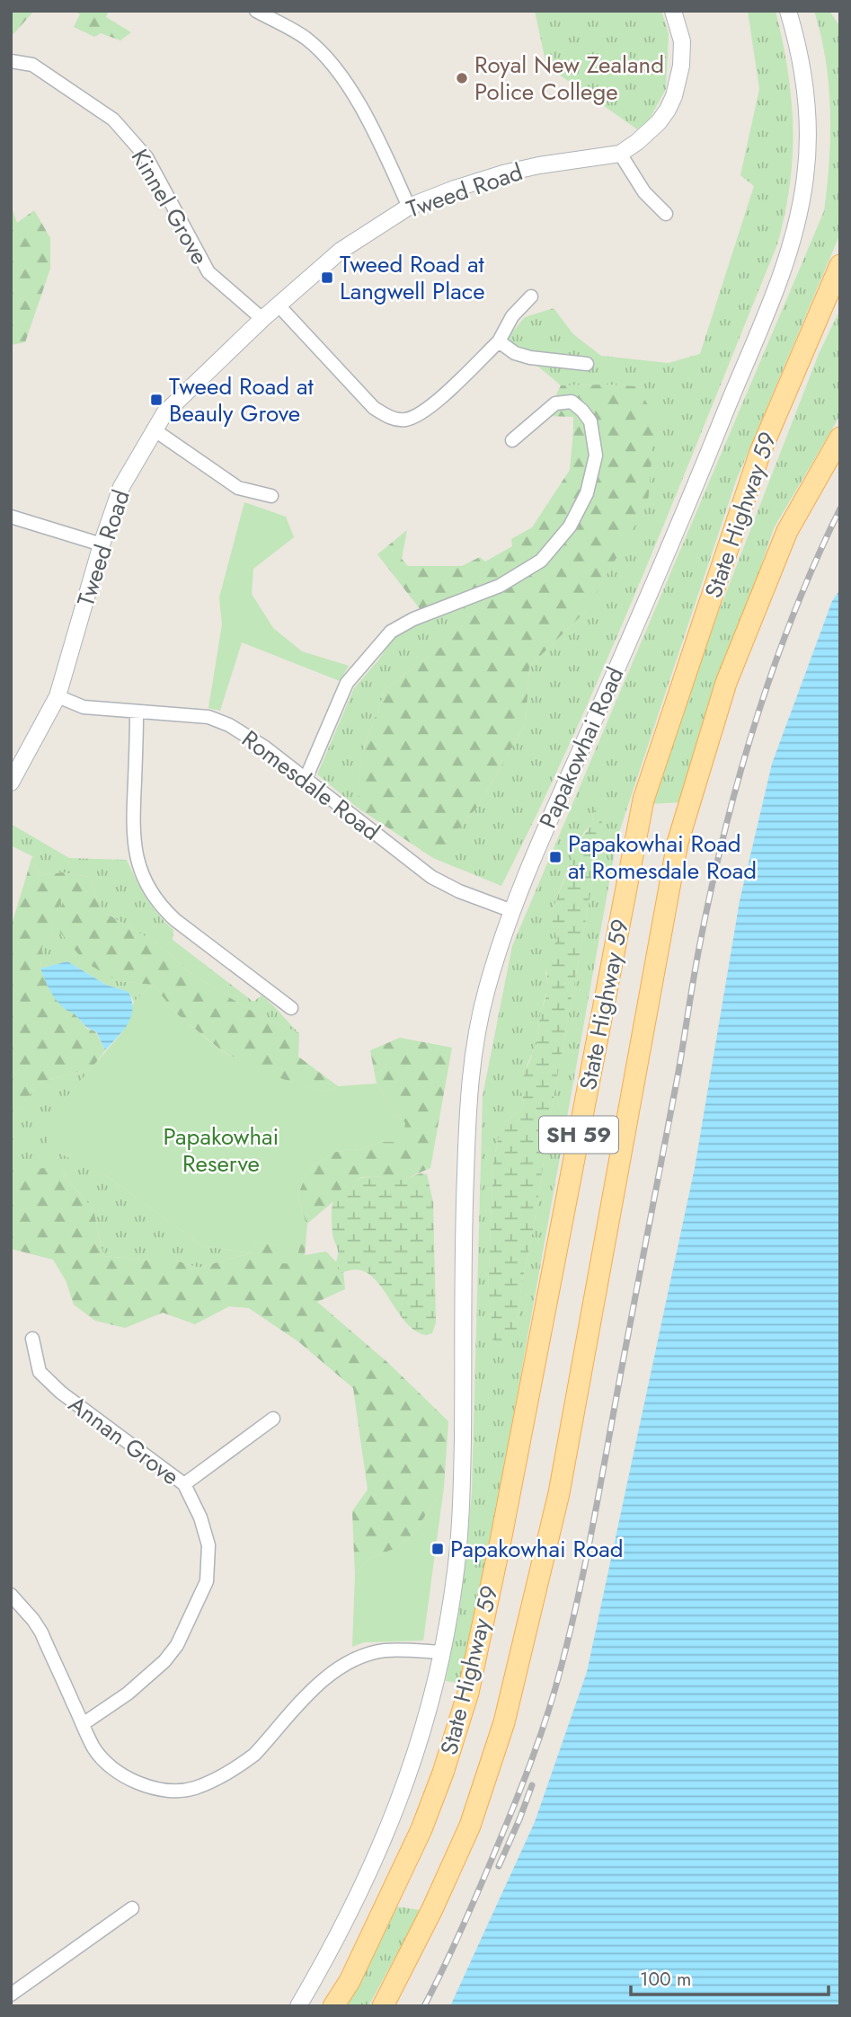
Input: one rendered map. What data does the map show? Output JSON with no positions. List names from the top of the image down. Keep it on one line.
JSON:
{"streets":{"main road":["State Highway 59","SH 59"],"street":["Tweed Road","Kinnel Grove","Papakowhai Road","Romesdale Road","Annan Grove"]},"crossings":[["Tweed Road","Kinnel Grove"],["Tweed Road","Romesdale Road"],["Papakowhai Road","Romesdale Road"]],"parks":["Papakowhai Reserve"],"places":{"other":["Royal New Zealand Police College"],"transit":["Tweed Road at Langwell Place","Tweed Road at Beauly Grove","Papakowhai Road at Romesdale Road","Papakowhai Road"]},"scale_bar":"100 m"}
